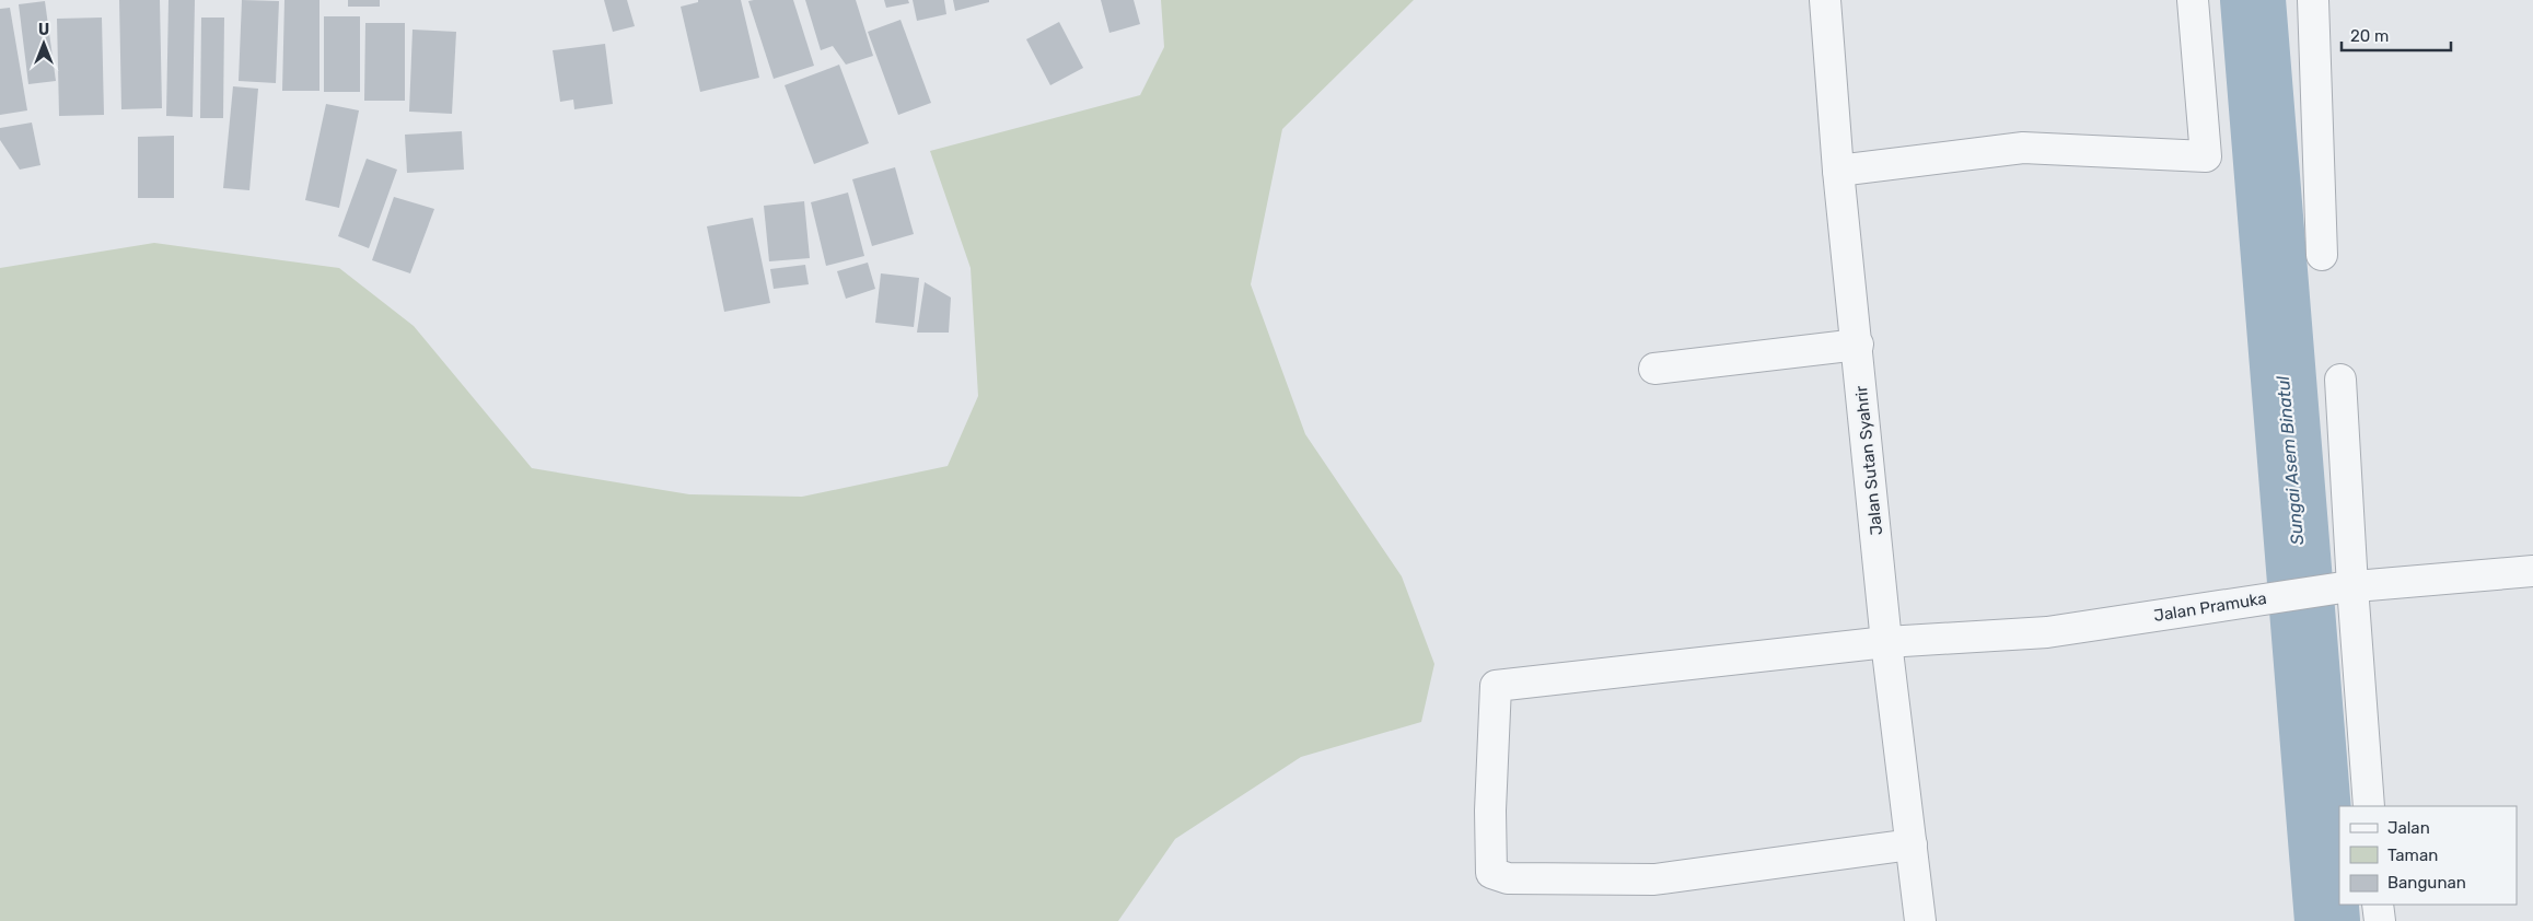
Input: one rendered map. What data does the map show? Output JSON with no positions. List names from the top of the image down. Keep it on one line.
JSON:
{"streets":{"street":["Jalan Sutan Syahrir","Jalan Pramuka"]},"crossings":[["Jalan Sutan Syahrir","Jalan Pramuka"]],"water":["Sungai Asem Binatul"],"legend":["Jalan","Taman","Bangunan"],"scale_bar":"20 m","north":"top"}
